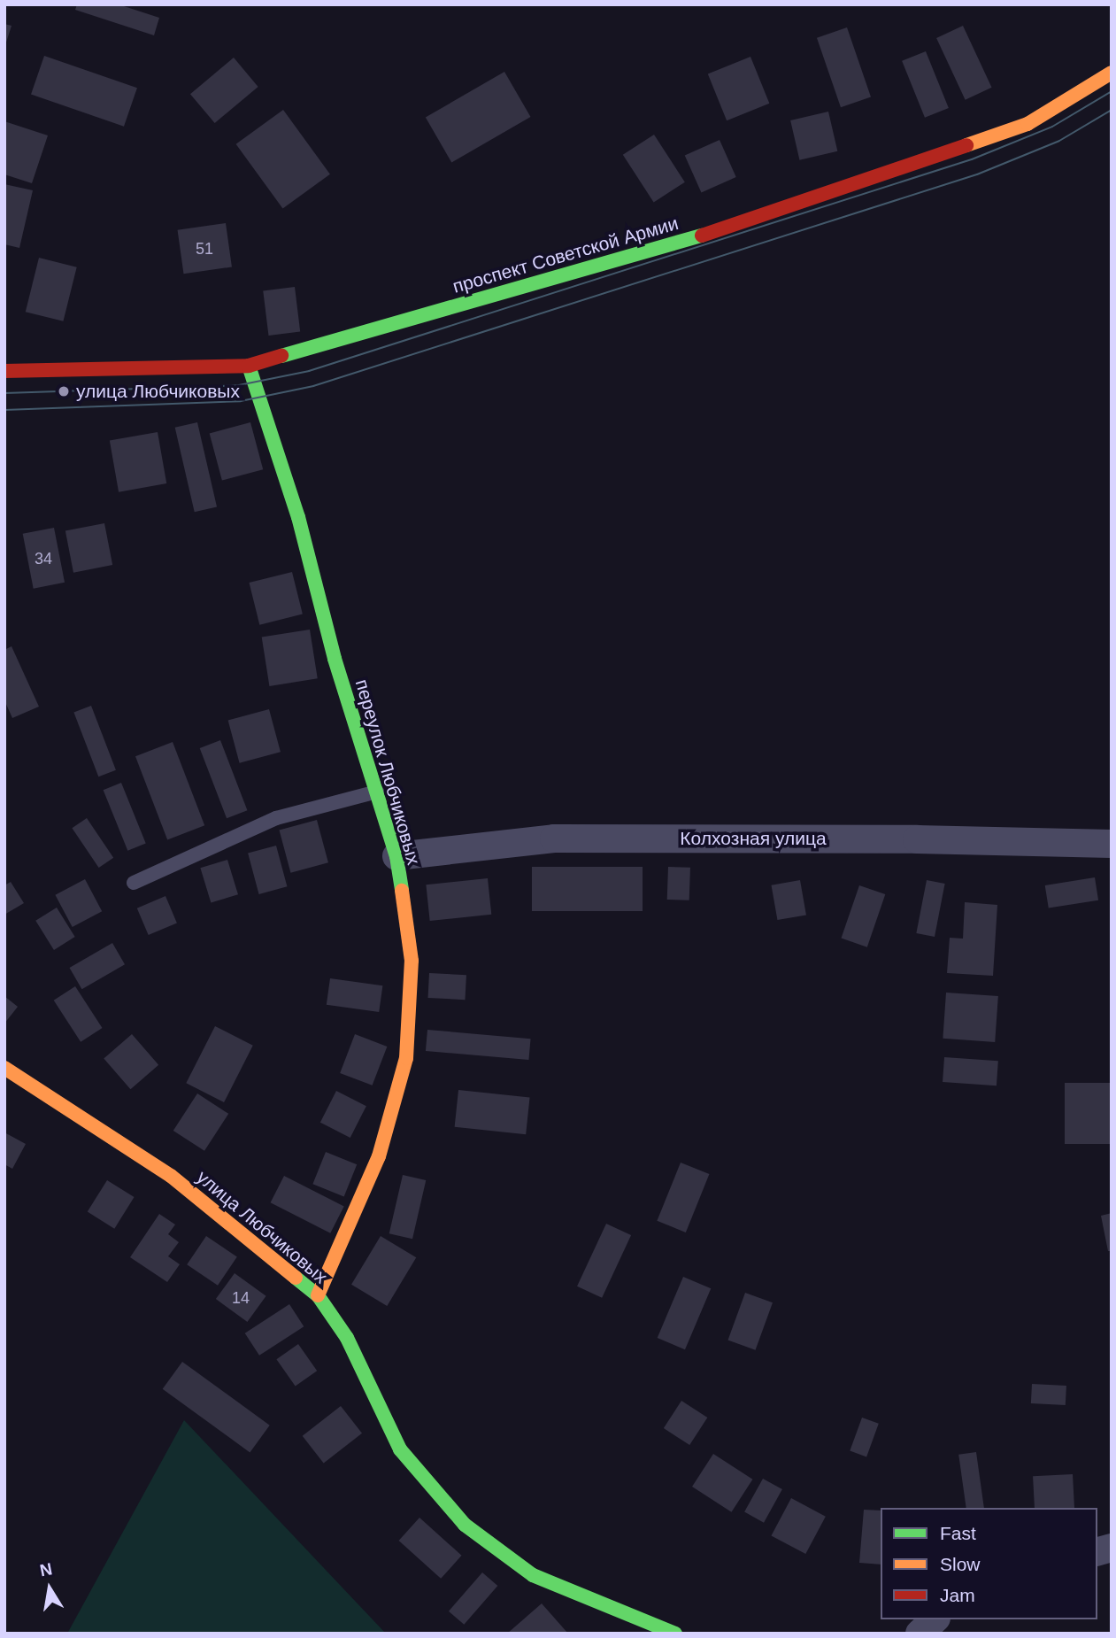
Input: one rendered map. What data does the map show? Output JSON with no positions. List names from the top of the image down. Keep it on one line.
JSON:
{"streets":{"street":["проспект Советской Армии","переулок Любчиковых","Колхозная улица","улица Любчиковых"]},"crossings":[["проспект Советской Армии","переулок Любчиковых"],["переулок Любчиковых","Колхозная улица"],["переулок Любчиковых","улица Любчиковых"]],"places":["улица Любчиковых"],"house_numbers":["51","34","14"],"legend":["Fast","Slow","Jam"],"north":"top"}
